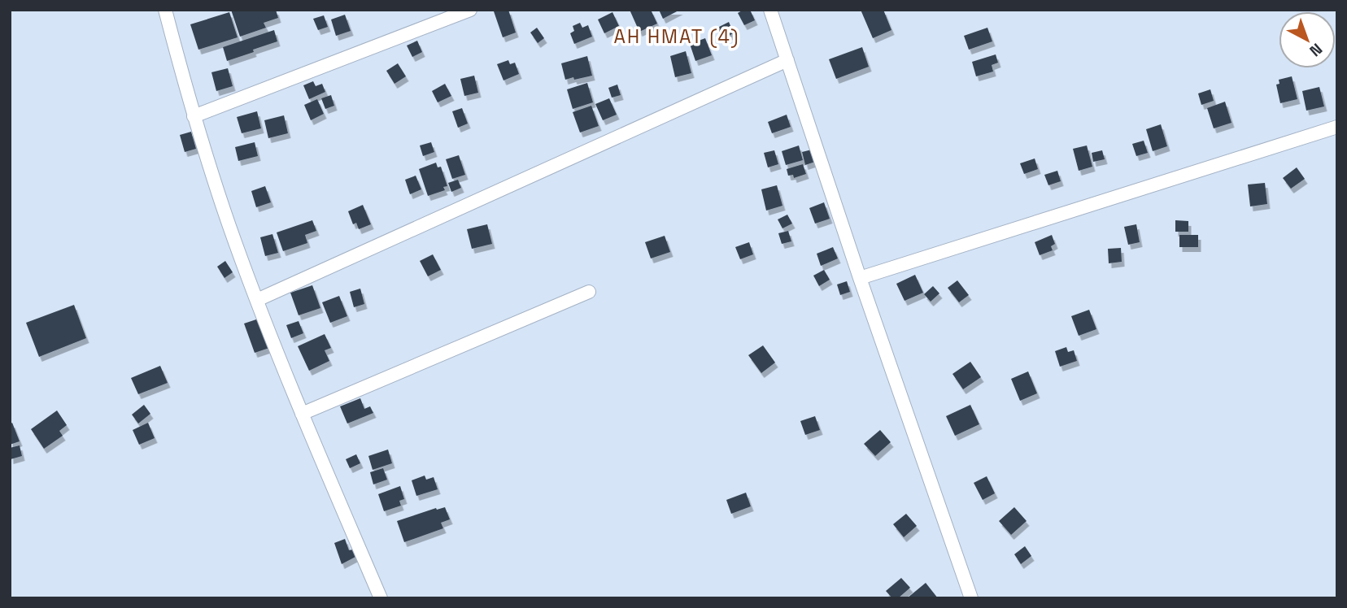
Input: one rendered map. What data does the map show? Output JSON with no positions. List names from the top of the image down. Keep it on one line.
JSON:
{"districts":["AH HMAT (4)"],"north":"bottom right"}
